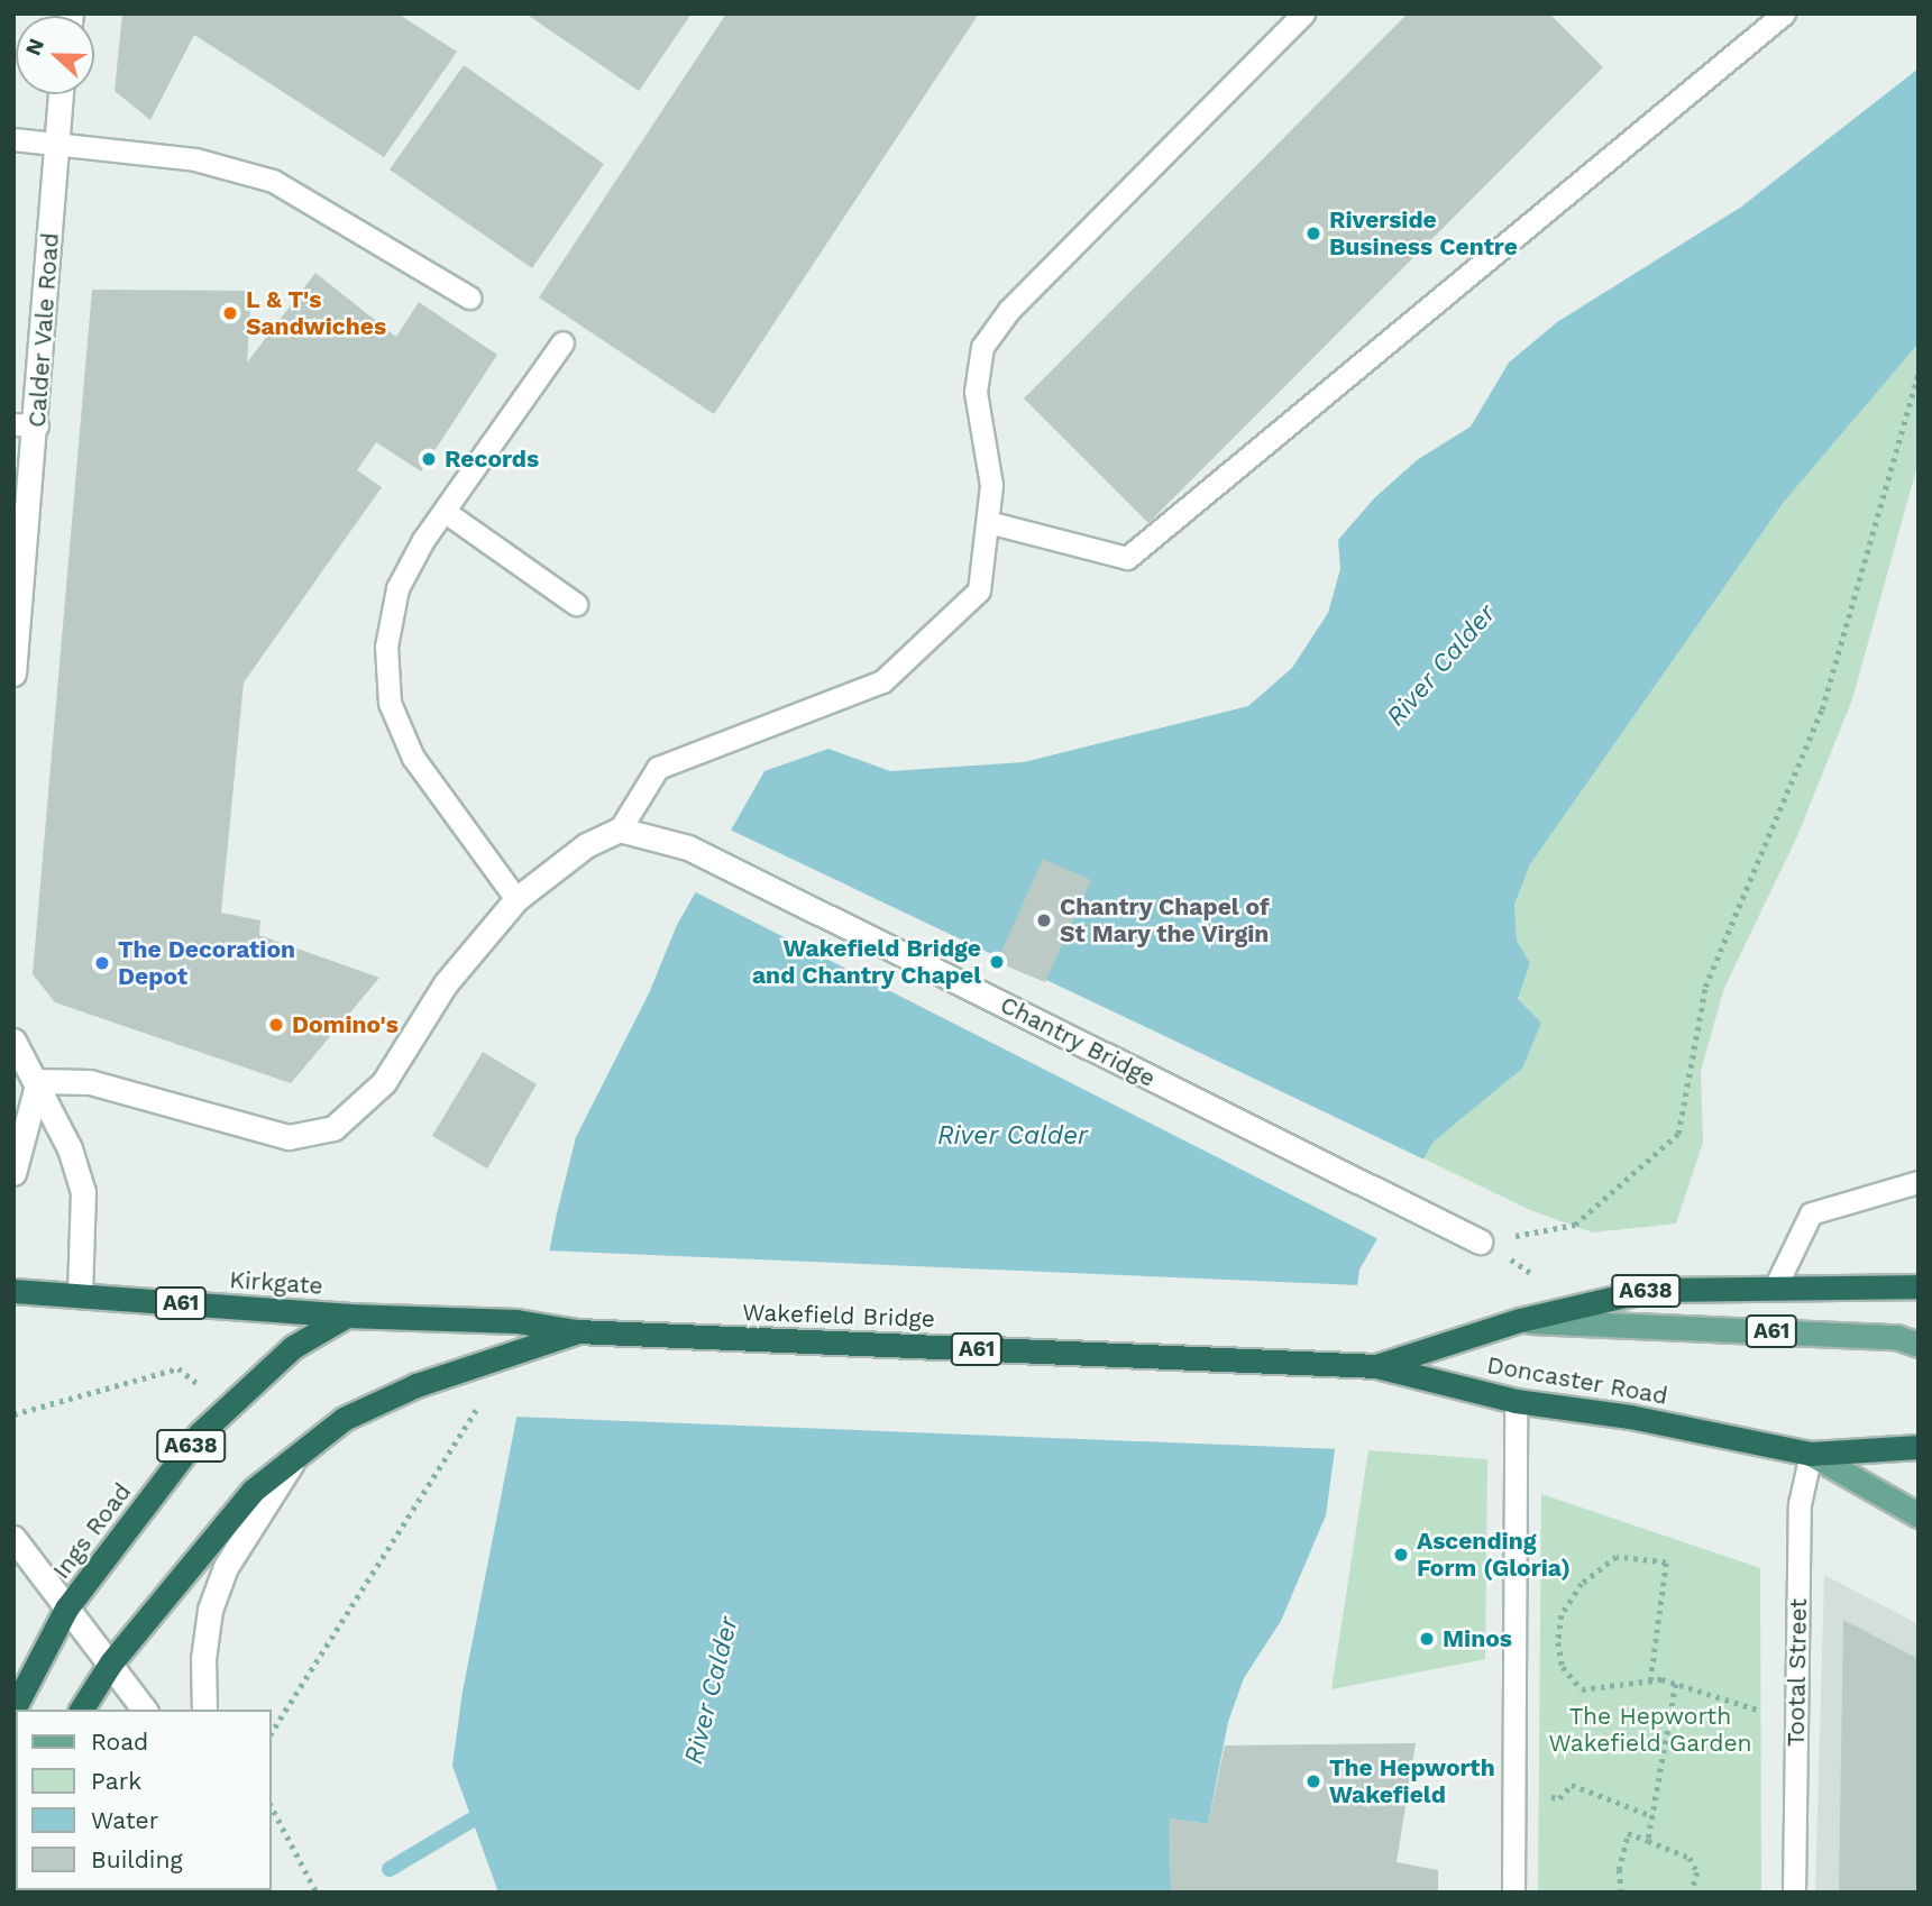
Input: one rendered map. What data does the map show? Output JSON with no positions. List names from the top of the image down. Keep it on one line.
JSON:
{"streets":{"highway":["Kirkgate","A638","A61","Wakefield Bridge","Doncaster Road","Ings Road"],"street":["Calder Vale Road","Chantry Bridge"],"lane":["Tootal Street"]},"crossings":[["Kirkgate","Wakefield Bridge"],["Kirkgate","Ings Road"],["A61","Doncaster Road"],["A61","Tootal Street"],["Wakefield Bridge","Doncaster Road"],["Wakefield Bridge","Ings Road"],["Doncaster Road","Tootal Street"]],"water":["River Calder"],"parks":["The Hepworth Wakefield Garden"],"places":["Riverside Business Centre","L & T's Sandwiches","Records","Chantry Chapel of St Mary the Virgin","Wakefield Bridge and Chantry Chapel","The Decoration Depot","Domino's","Ascending Form (Gloria)","Minos","The Hepworth Wakefield"],"legend":["Road","Park","Water","Building"],"north":"left"}
